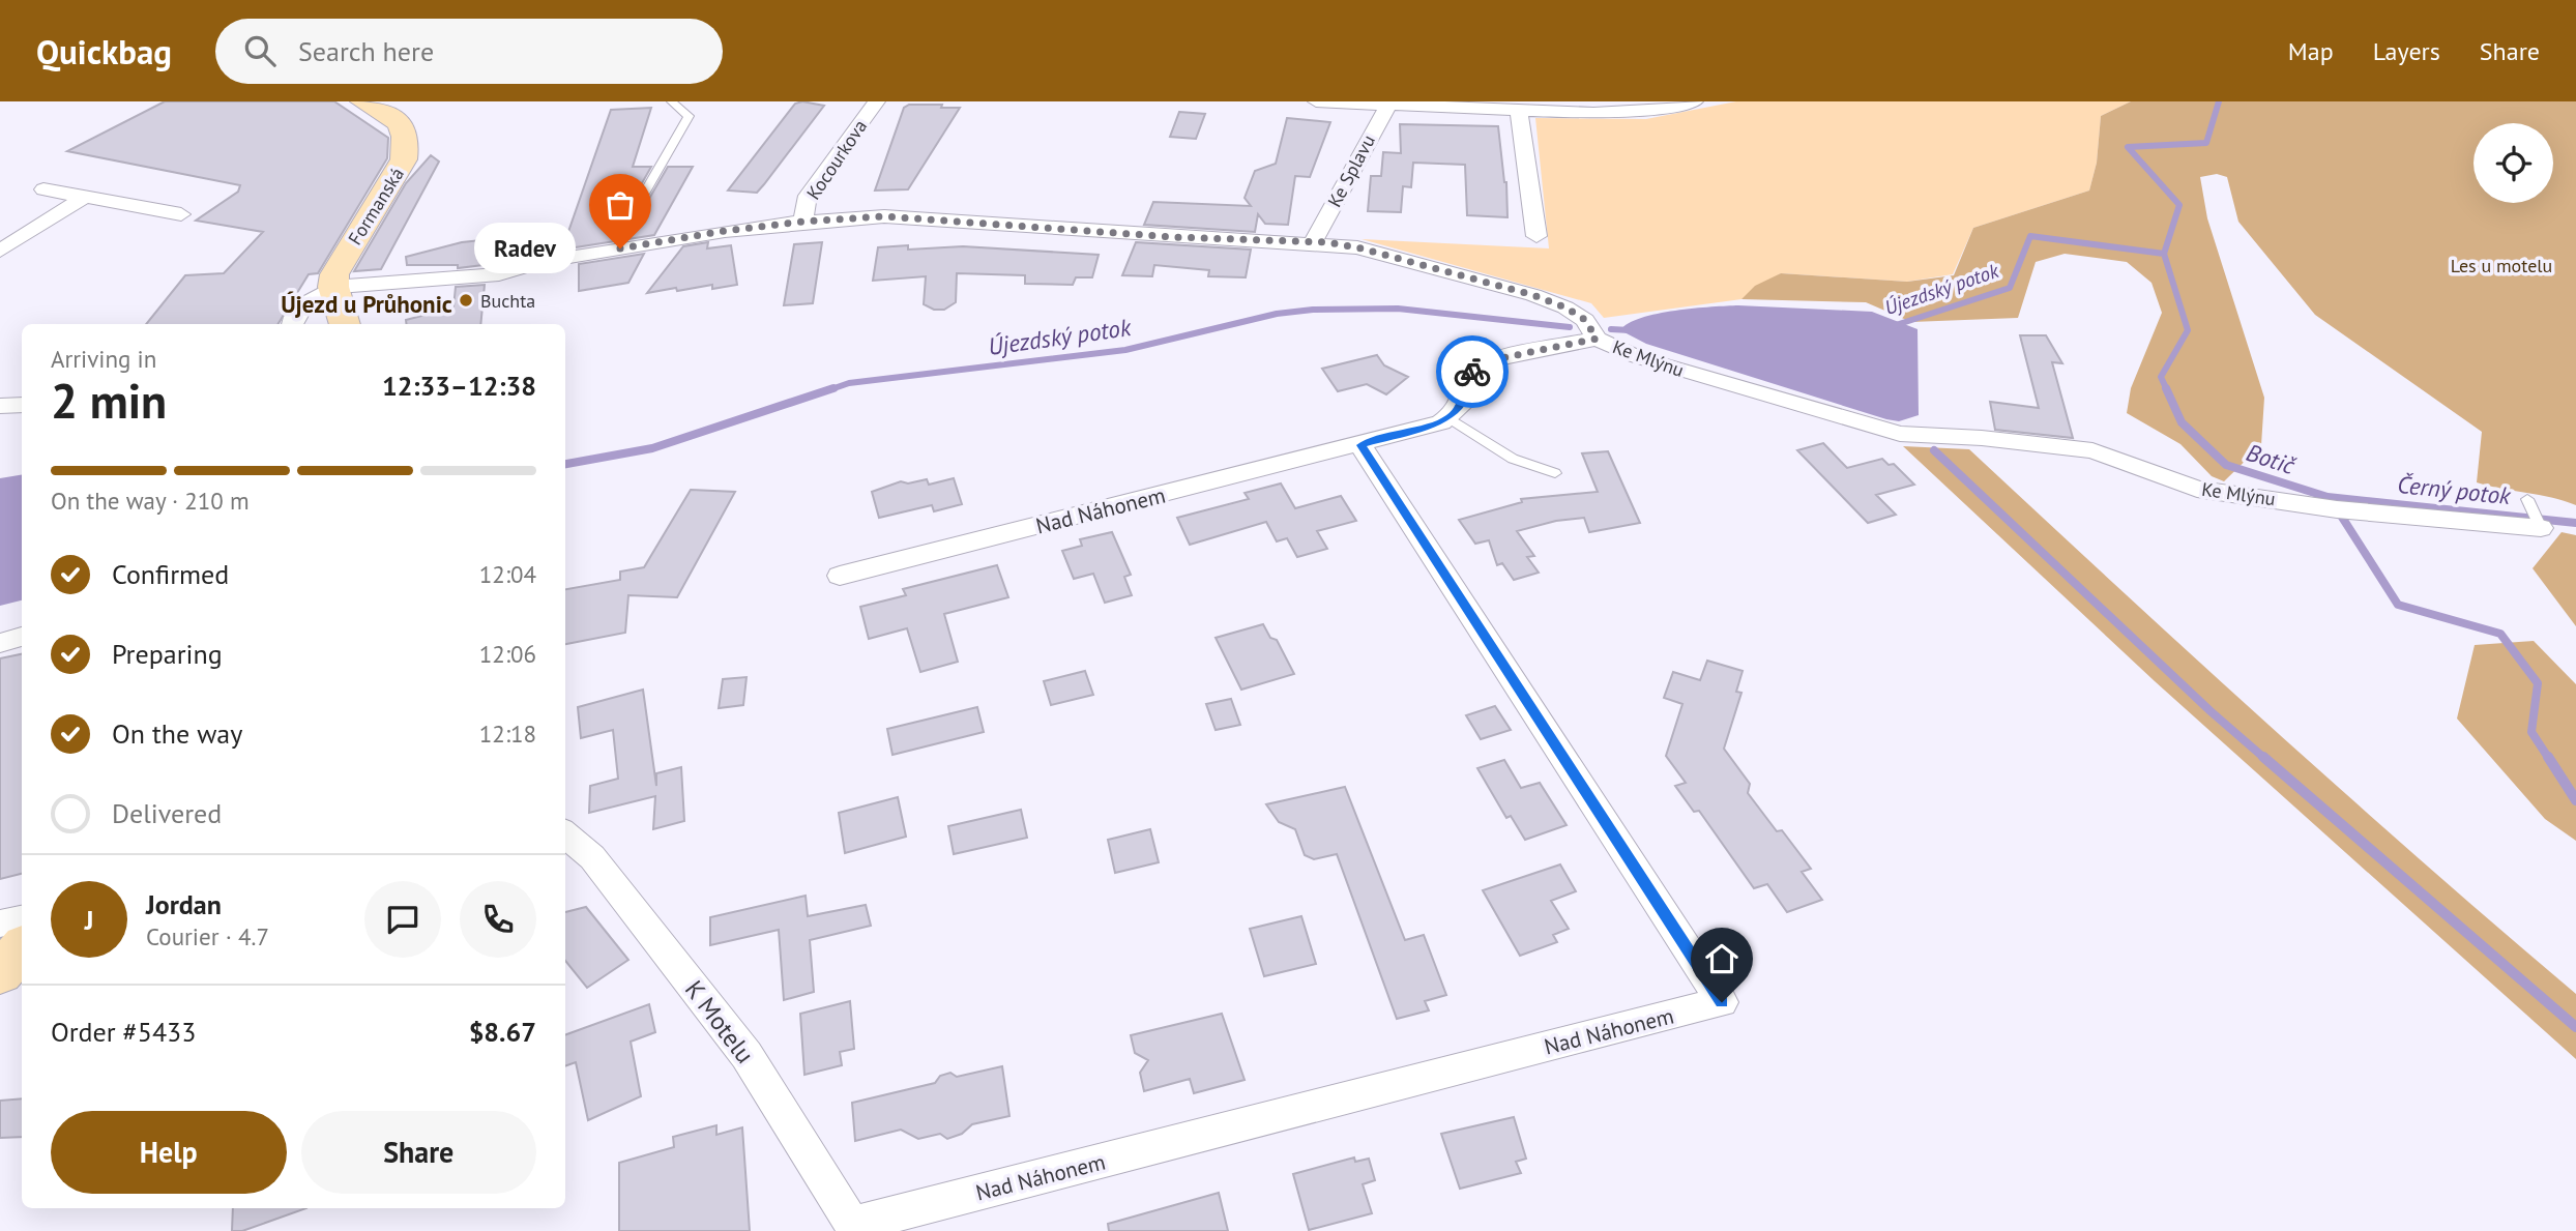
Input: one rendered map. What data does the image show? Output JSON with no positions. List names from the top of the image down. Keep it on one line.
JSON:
{"streets":{"street":["Kocourkova","Ke Splavu","Formanská","Ke Mlýnu","Nad Náhonem","K Motelu"]},"crossings":[["Kocourkova","Ke Mlýnu"],["Ke Splavu","Ke Mlýnu"],["Formanská","Ke Mlýnu"],["Nad Náhonem","K Motelu"]],"districts":["Újezd u Průhonic"],"water":["Újezdský potok","Botič","Černý potok"],"parks":["Les u motelu"],"places":["Radev","Buchta"],"page":{"header":"Quickbag","search":"Search here","nav":["Map","Layers","Share"],"bubble":"Radev","heading":["2 min","Arriving in","12:33–12:38"],"panel":["Jordan","Courier · 4.7","Order #5433","$8.67"],"bar":"On the way · 210 m","list":[["Confirmed","12:04"],["Preparing","12:06"],["On the way","12:18"],"Delivered"],"round":"J","buttons":["Help","Share"]}}
